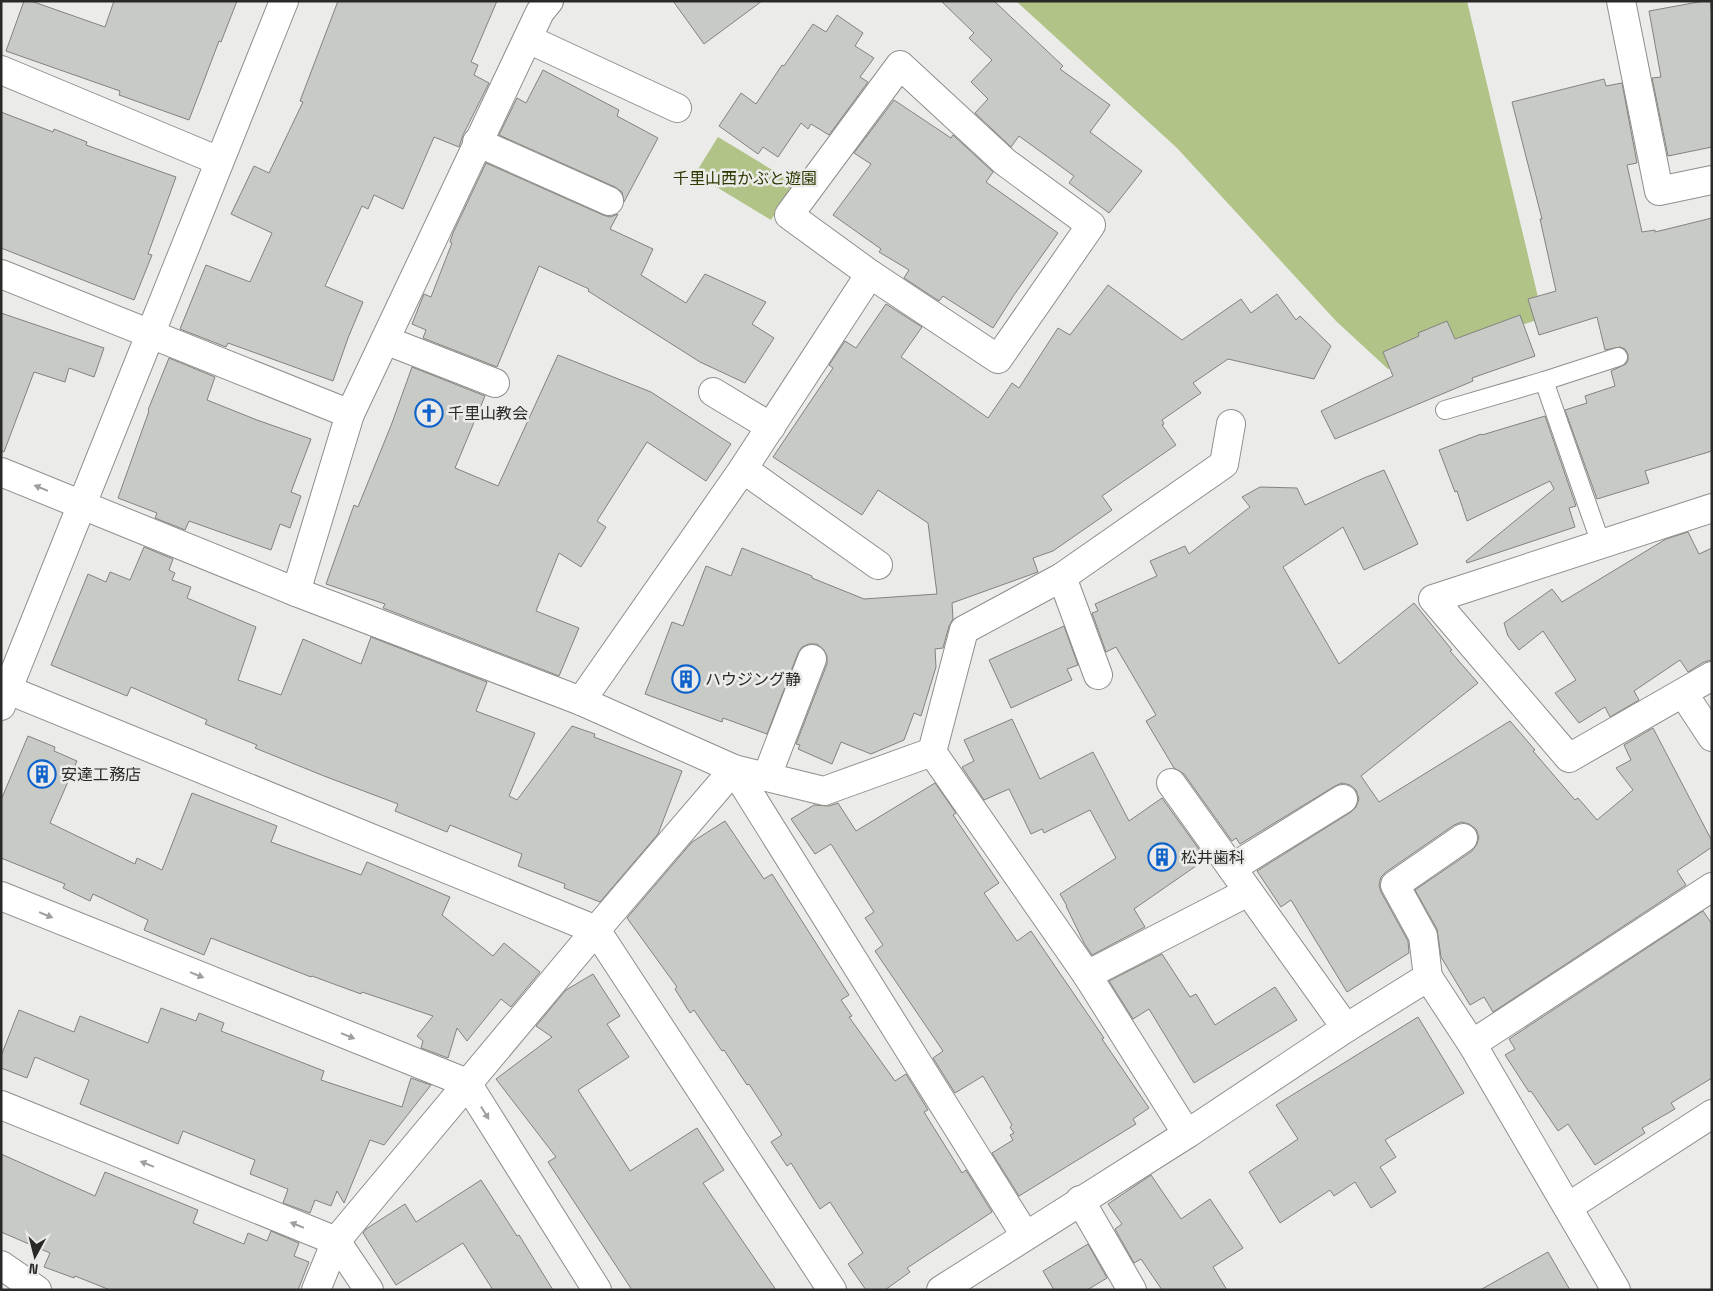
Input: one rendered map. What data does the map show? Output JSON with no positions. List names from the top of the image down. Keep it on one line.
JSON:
{"parks":["千里山西かぶと遊園"],"places":{"church":["千里山教会"],"building":["ハウジング静","安達工務店","松井歯科"]},"north":"bottom"}
